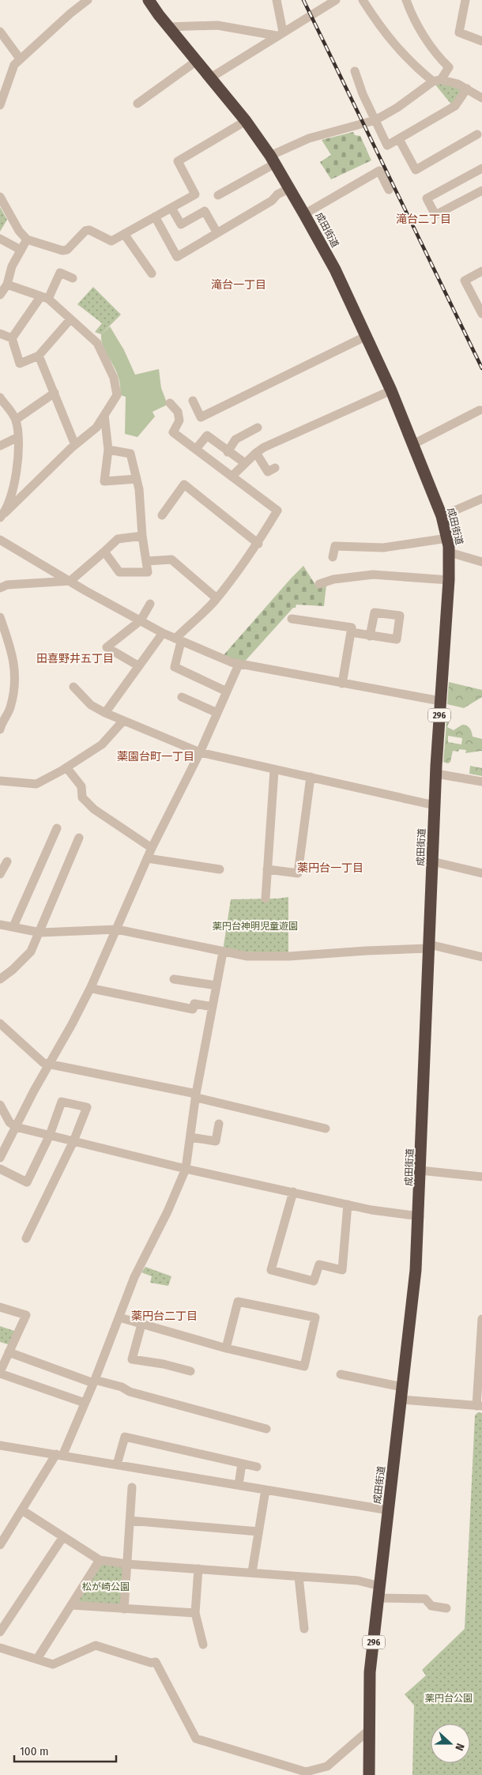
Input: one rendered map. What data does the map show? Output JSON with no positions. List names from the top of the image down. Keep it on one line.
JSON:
{"streets":{"highway":["成田街道","296"]},"districts":["滝台二丁目","滝台一丁目","田喜野井五丁目","薬園台町一丁目","薬円台一丁目","薬円台二丁目"],"parks":["薬円台神明児童遊園","松が崎公園","薬円台公園"],"scale_bar":"100 m","north":"right"}
